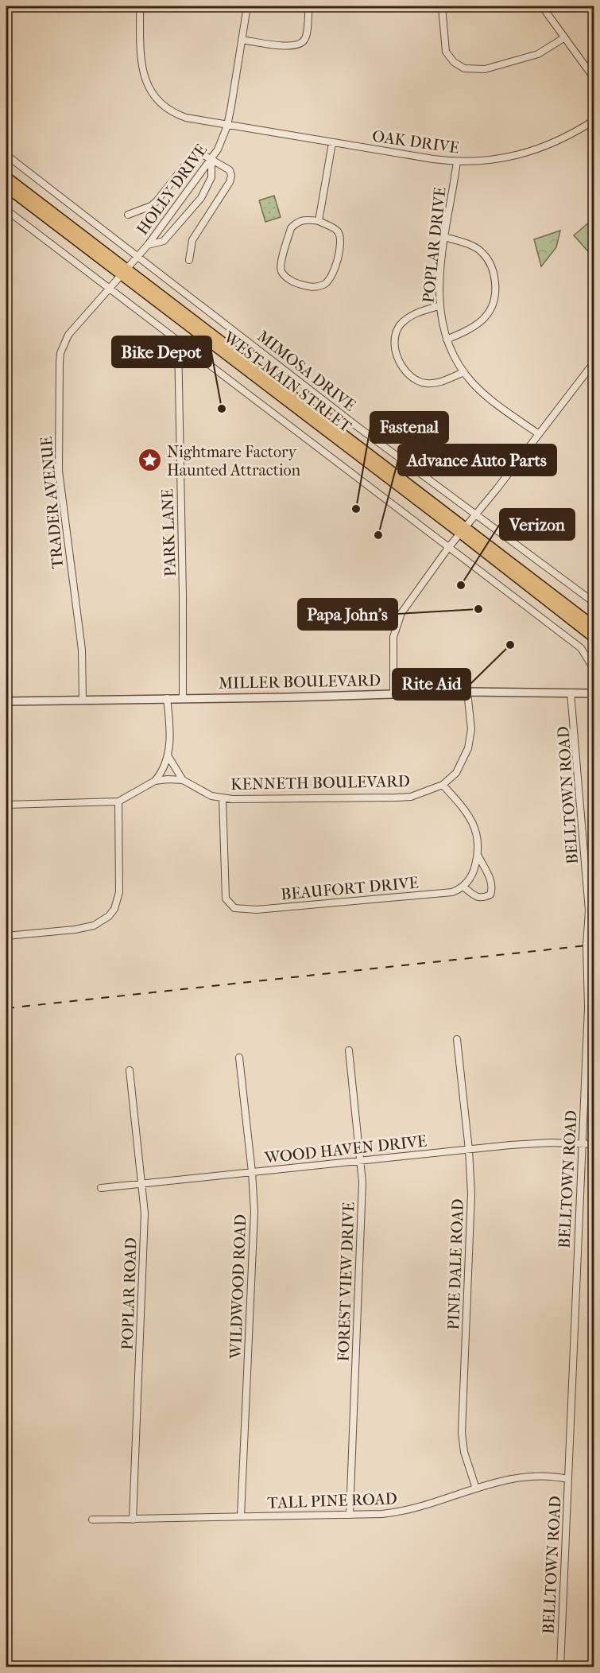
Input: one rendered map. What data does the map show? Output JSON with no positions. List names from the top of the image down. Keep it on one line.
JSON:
{"streets":{"main road":["WEST MAIN STREET"],"street":["OAK DRIVE","HOLLY DRIVE","POPLAR DRIVE","MIMOSA DRIVE","TRADER AVENUE","PARK LANE","MILLER BOULEVARD","KENNETH BOULEVARD","BELLTOWN ROAD","BEAUFORT DRIVE","WOOD HAVEN DRIVE","PINE DALE ROAD","FOREST VIEW DRIVE","WILDWOOD ROAD","POPLAR ROAD","TALL PINE ROAD"]},"crossings":[["OAK DRIVE","HOLLY DRIVE"],["OAK DRIVE","POPLAR DRIVE"],["HOLLY DRIVE","MIMOSA DRIVE"],["HOLLY DRIVE","WEST MAIN STREET"],["HOLLY DRIVE","TRADER AVENUE"],["WEST MAIN STREET","TRADER AVENUE"],["TRADER AVENUE","MILLER BOULEVARD"],["PARK LANE","MILLER BOULEVARD"],["MILLER BOULEVARD","KENNETH BOULEVARD"],["MILLER BOULEVARD","BELLTOWN ROAD"],["KENNETH BOULEVARD","BEAUFORT DRIVE"],["BELLTOWN ROAD","WOOD HAVEN DRIVE"],["BELLTOWN ROAD","TALL PINE ROAD"],["WOOD HAVEN DRIVE","PINE DALE ROAD"],["WOOD HAVEN DRIVE","FOREST VIEW DRIVE"],["WOOD HAVEN DRIVE","WILDWOOD ROAD"],["WOOD HAVEN DRIVE","POPLAR ROAD"],["PINE DALE ROAD","TALL PINE ROAD"],["FOREST VIEW DRIVE","TALL PINE ROAD"],["WILDWOOD ROAD","TALL PINE ROAD"],["POPLAR ROAD","TALL PINE ROAD"]],"places":{"other":["Bike Depot","Fastenal","Advance Auto Parts","Verizon","Papa John's","Rite Aid"],"place":["Nightmare Factory Haunted Attraction"]}}
